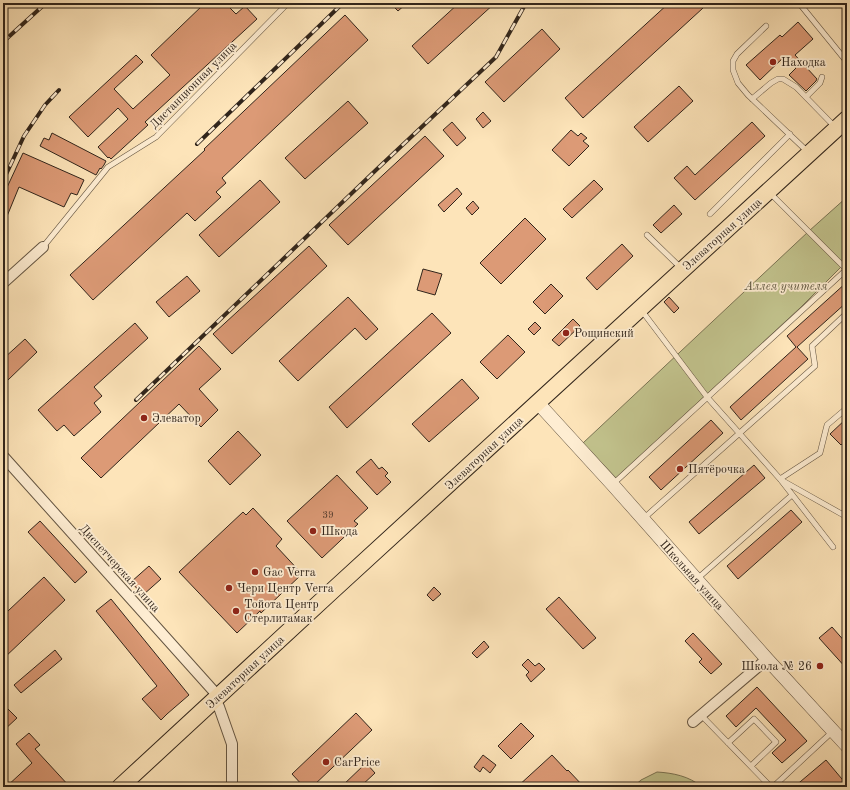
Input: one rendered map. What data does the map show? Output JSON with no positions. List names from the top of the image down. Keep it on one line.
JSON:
{"streets":{"main road":["Элеваторная улица"],"street":["Диспетчерская улица","Школьная улица"],"lane":["Дистанционная улица"]},"crossings":[["Элеваторная улица","Диспетчерская улица"],["Элеваторная улица","Школьная улица"]],"parks":["Аллея учителя"],"places":["Находка","Рощинский","Элеватор","Пятёрочка","Шкода","Gac Verra","Чери Центр Verra","Тойота Центр Стерлитамак","Школа № 26","CarPrice"],"house_numbers":["39"]}
